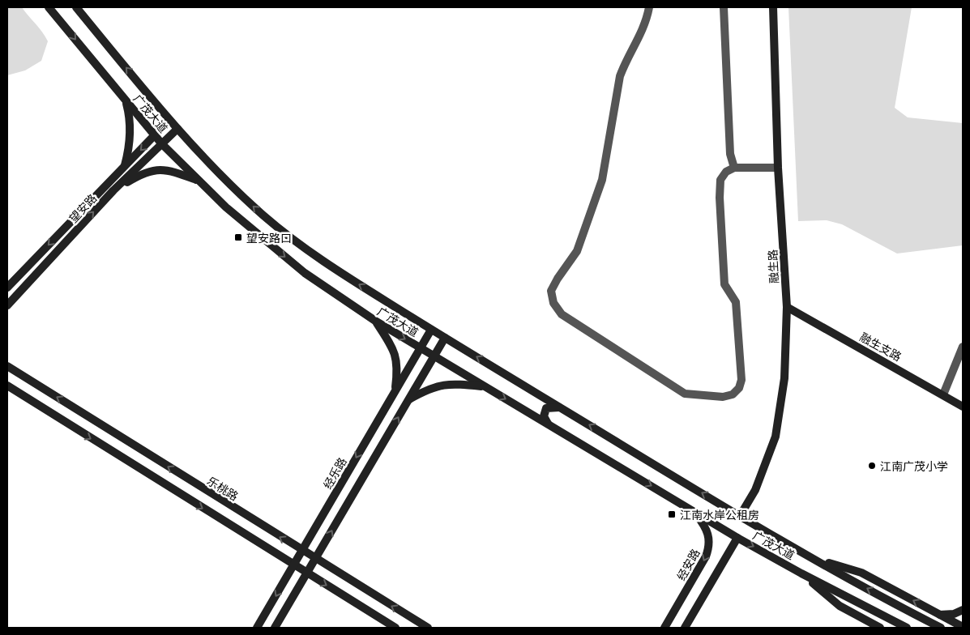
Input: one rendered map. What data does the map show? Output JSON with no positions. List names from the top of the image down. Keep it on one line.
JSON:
{"streets":{"main road":["广茂大道","望安路","融生路","融生支路","经乐路","乐桃路","经安路"]},"crossings":[["广茂大道","望安路"],["广茂大道","融生路"],["广茂大道","经乐路"],["广茂大道","经安路"],["融生路","融生支路"],["经乐路","乐桃路"]],"places":{"transit":["望安路口","江南水岸公租房"],"other":["江南广茂小学"]}}
